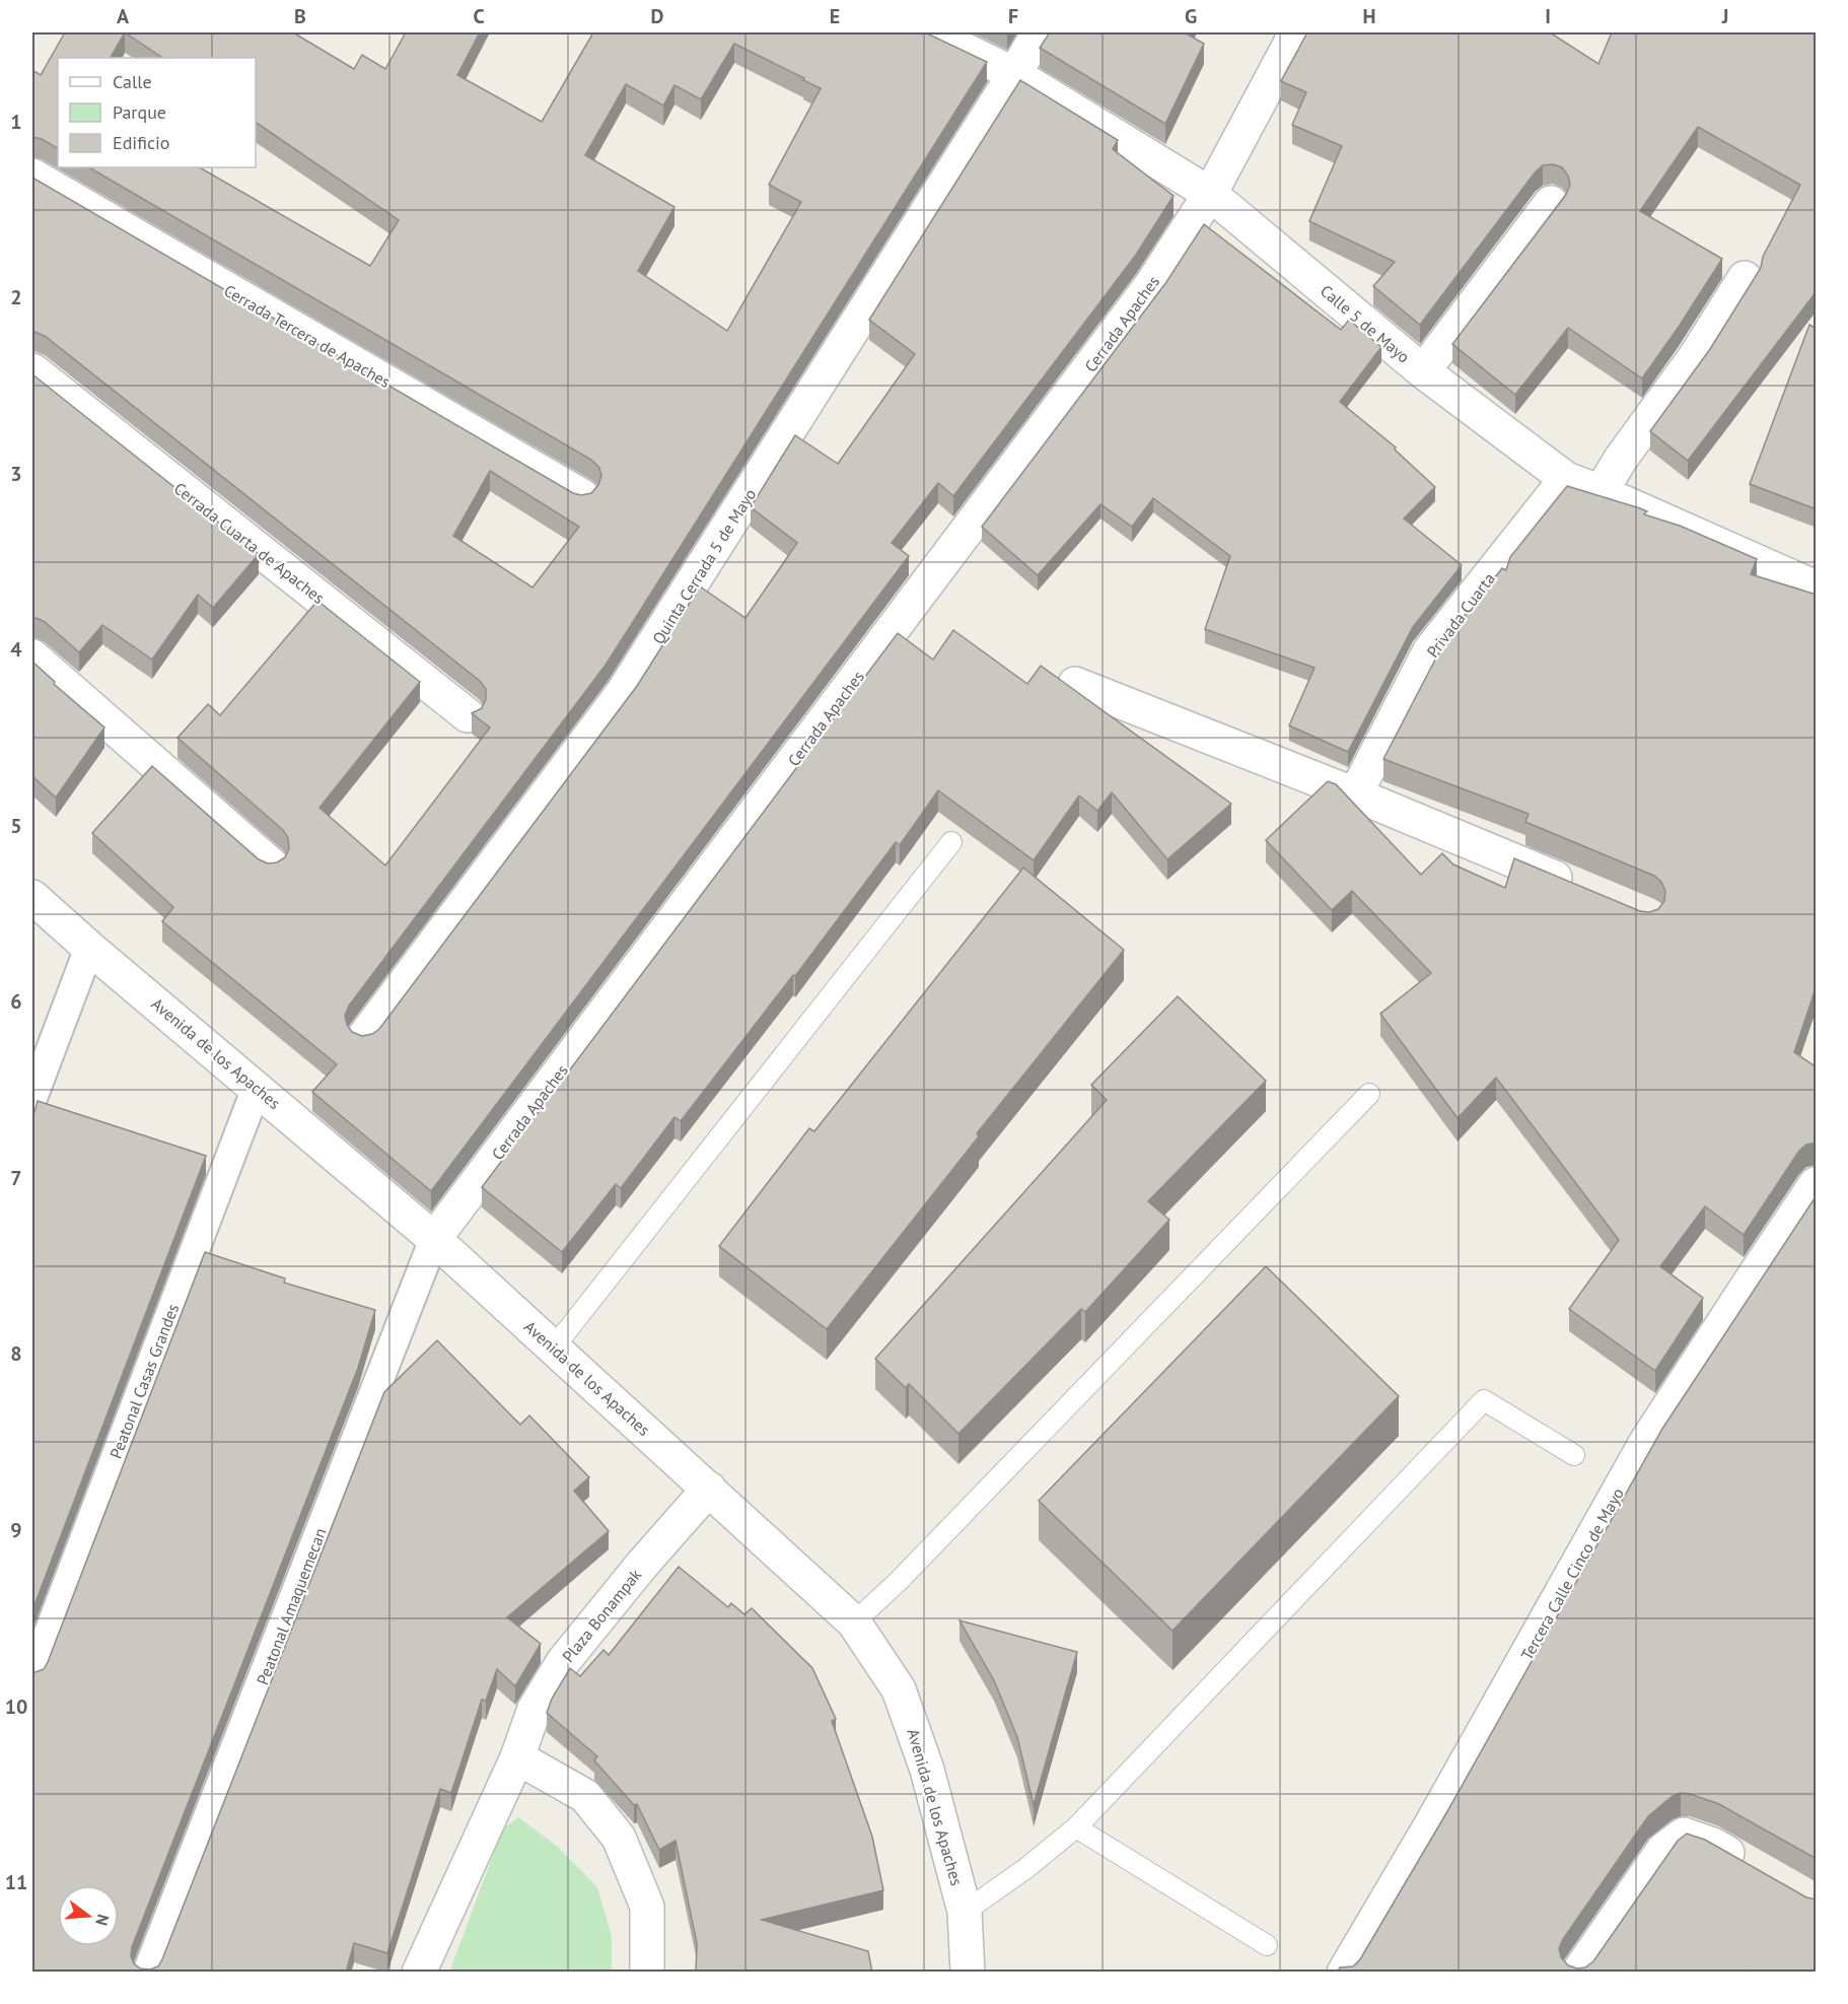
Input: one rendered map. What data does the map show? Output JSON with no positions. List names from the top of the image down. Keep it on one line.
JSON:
{"streets":{"street":["Cerrada Apaches","Calle 5 de Mayo","Cerrada Tercera de Apaches","Cerrada Cuarta de Apaches","Quinta Cerrada 5 de Mayo","Privada Cuarta","Avenida de los Apaches","Peatonal Casas Grandes","Tercera Calle Cinco de Mayo","Peatonal Amaquemecan","Plaza Bonampak"]},"crossings":[["Cerrada Apaches","Calle 5 de Mayo"],["Cerrada Apaches","Avenida de los Apaches"],["Cerrada Apaches","Peatonal Amaquemecan"],["Calle 5 de Mayo","Quinta Cerrada 5 de Mayo"],["Calle 5 de Mayo","Privada Cuarta"],["Avenida de los Apaches","Peatonal Casas Grandes"],["Avenida de los Apaches","Peatonal Amaquemecan"],["Avenida de los Apaches","Plaza Bonampak"]],"legend":["Calle","Parque","Edificio"],"north":"right","grid":{"columns":["A","B","C","D","E","F","G","H","I","J"],"rows":["1","2","3","4","5","6","7","8","9","10","11"]}}
